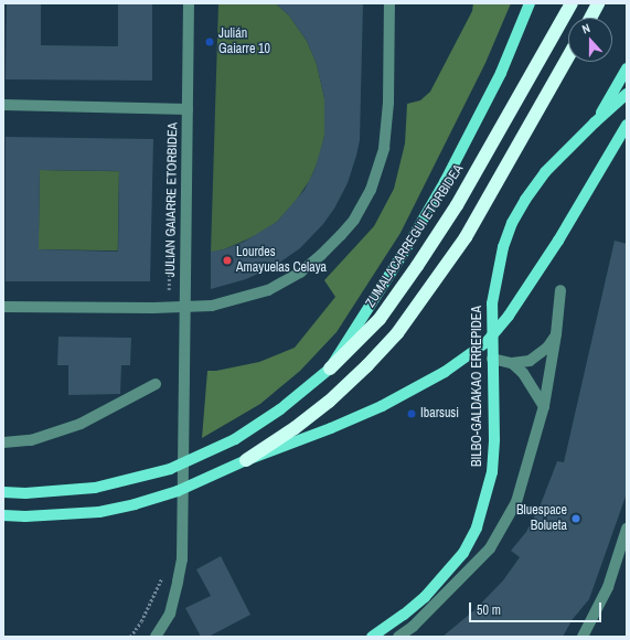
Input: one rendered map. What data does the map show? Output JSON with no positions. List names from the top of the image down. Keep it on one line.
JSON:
{"streets":{"highway":["ZUMALACARREGUI ETORBIDEA"],"main road":["BILBO-GALDAKAO ERREPIDEA"],"street":["JULIAN GAIARRE ETORBIDEA"]},"places":["Julián Gaiarre 10","Lourdes Amayuelas Celaya","Ibarsusi","Bluespace Bolueta"],"scale_bar":"50 m","north":"top"}
